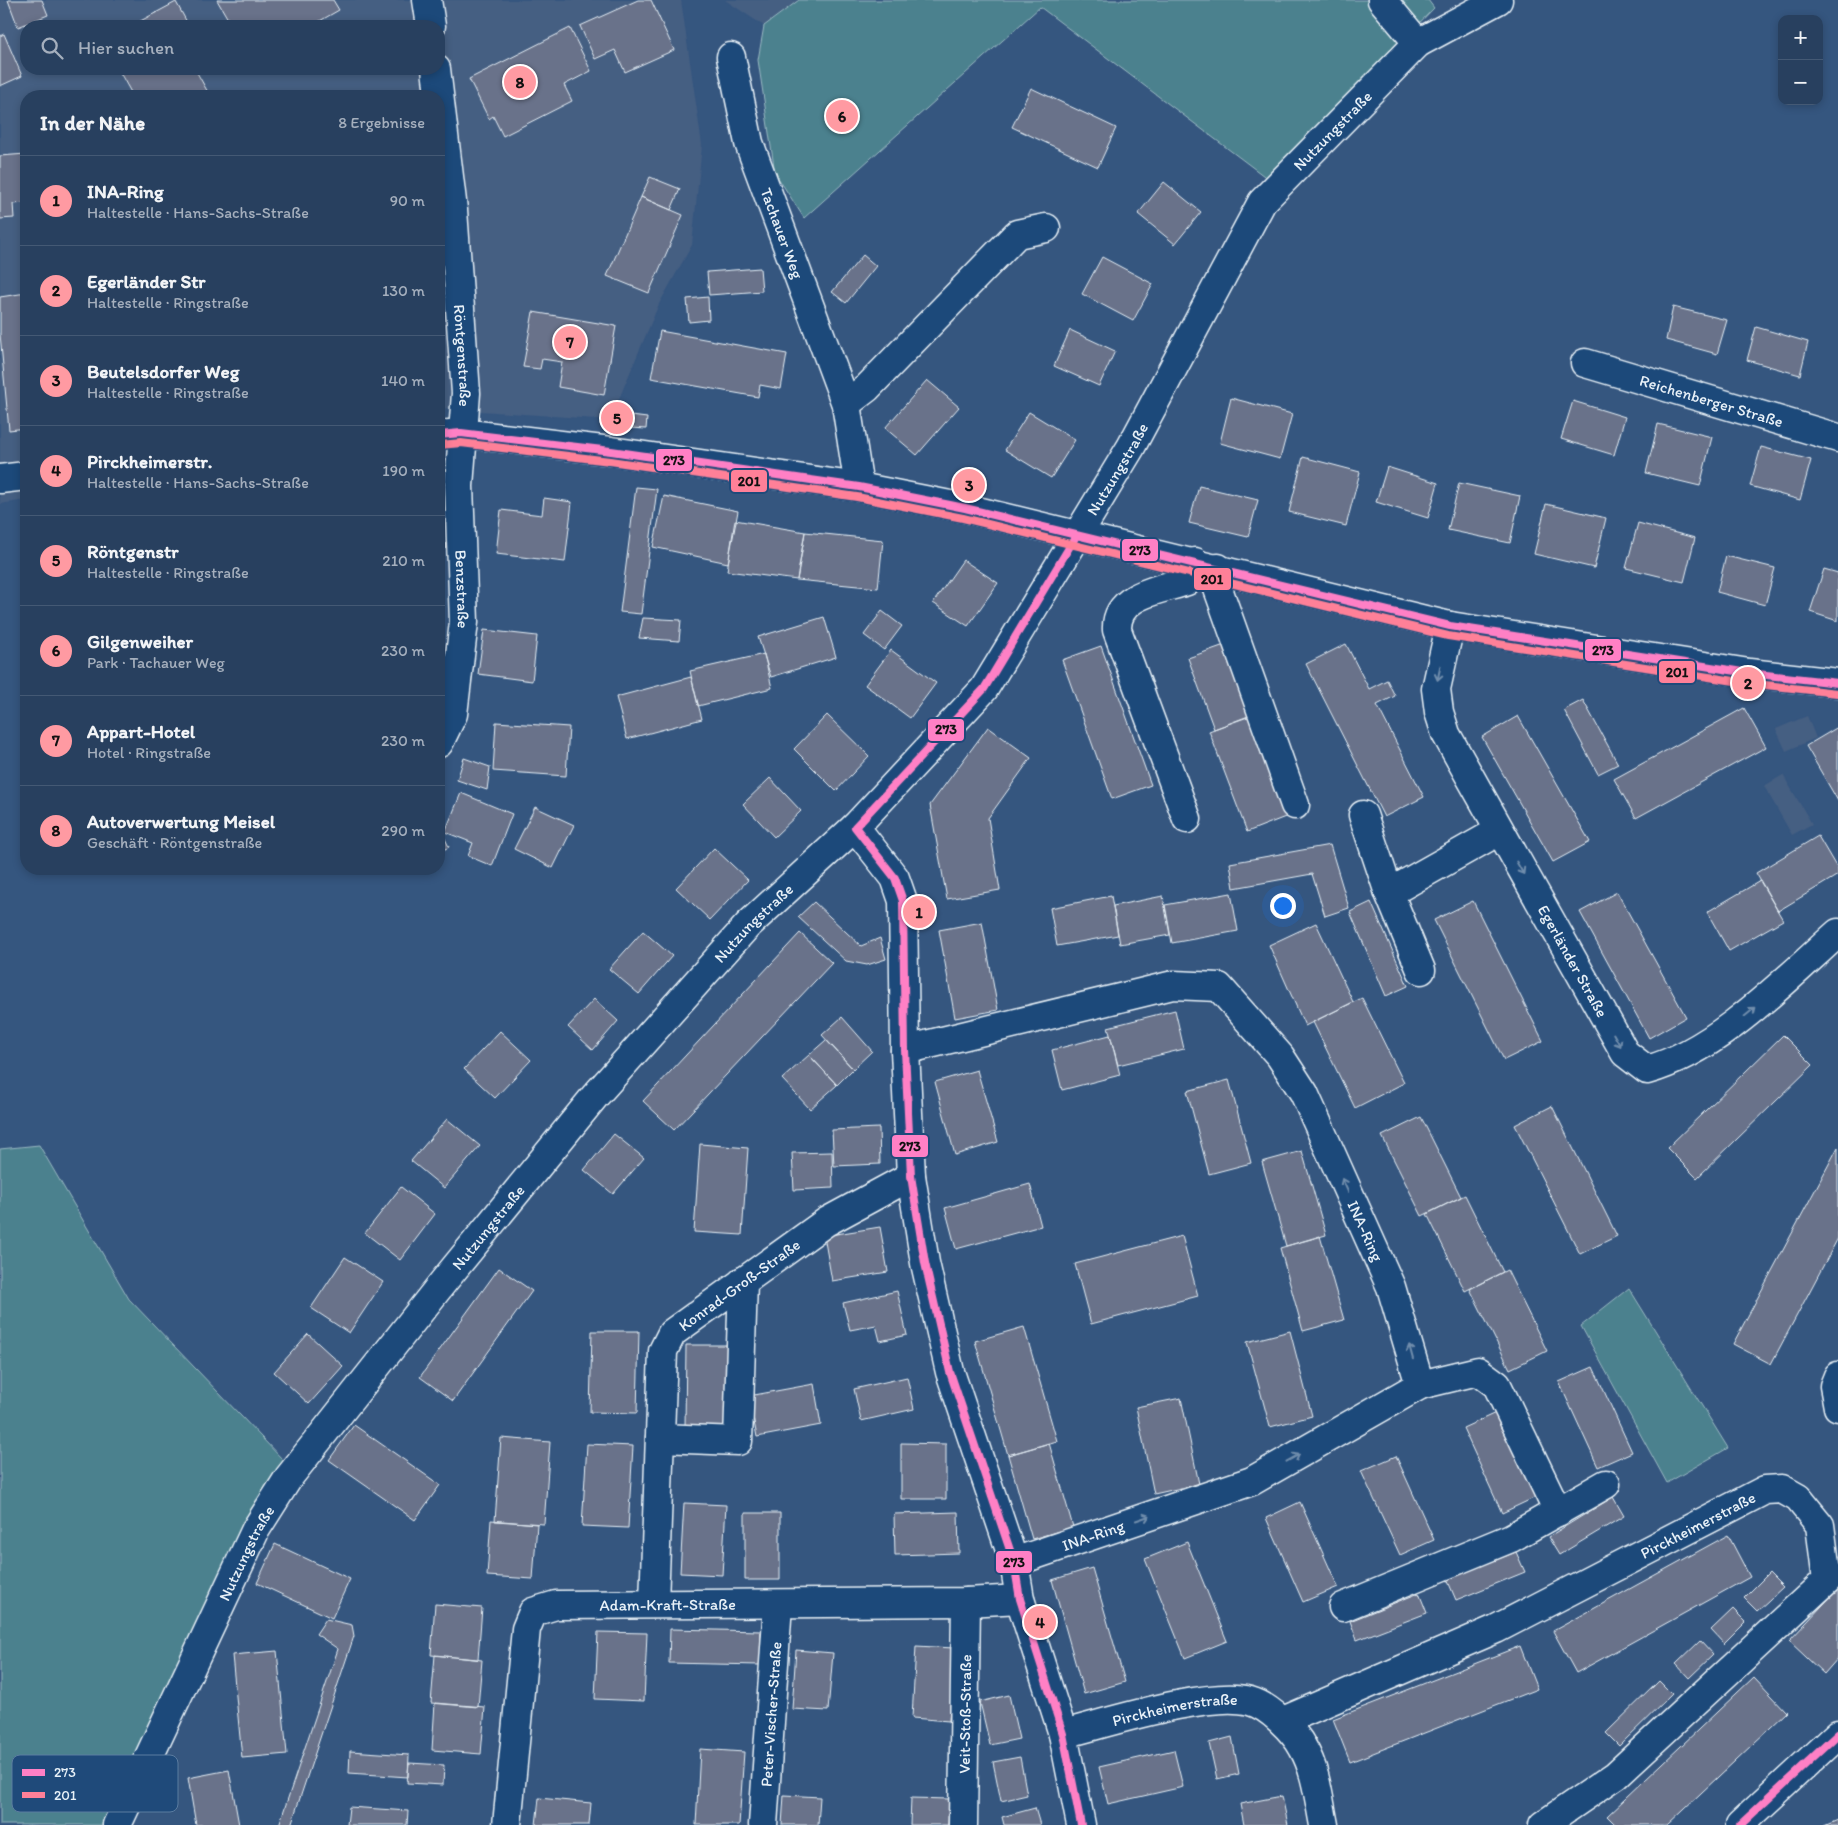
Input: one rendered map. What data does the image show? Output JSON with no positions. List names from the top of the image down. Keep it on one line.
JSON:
{"streets":{"street":["Nutzungstraße","Tachauer Weg","Röntgenstraße","Reichenberger Straße","Benzstraße","Egerländer Straße","INA-Ring","Konrad-Groß-Straße","Pirckheimerstraße","Adam-Kraft-Straße","Veit-Stoß-Straße","Peter-Vischer-Straße"]},"crossings":[["Röntgenstraße","Benzstraße"],["Konrad-Groß-Straße","Adam-Kraft-Straße"],["Adam-Kraft-Straße","Veit-Stoß-Straße"],["Adam-Kraft-Straße","Peter-Vischer-Straße"]],"lines":["transit line 273","transit line 201"],"legend":["273","201"],"page":{"map_buttons":["+","−"],"search":"Hier suchen","pins":["8","6","7","5","3","2","1","4"],"heading":["In der Nähe","8 Ergebnisse"],"list":[{"mark":"1","name":"INA-Ring","note":"Haltestelle · Hans-Sachs-Straße","value":"90 m"},{"mark":"2","name":"Egerländer Str","note":"Haltestelle · Ringstraße","value":"130 m"},{"mark":"3","name":"Beutelsdorfer Weg","note":"Haltestelle · Ringstraße","value":"140 m"},{"mark":"4","name":"Pirckheimerstr.","note":"Haltestelle · Hans-Sachs-Straße","value":"190 m"},{"mark":"5","name":"Röntgenstr","note":"Haltestelle · Ringstraße","value":"210 m"},{"mark":"6","name":"Gilgenweiher","note":"Park · Tachauer Weg","value":"230 m"},{"mark":"7","name":"Appart-Hotel","note":"Hotel · Ringstraße","value":"230 m"},{"mark":"8","name":"Autoverwertung Meisel","note":"Geschäft · Röntgenstraße","value":"290 m"}]}}
